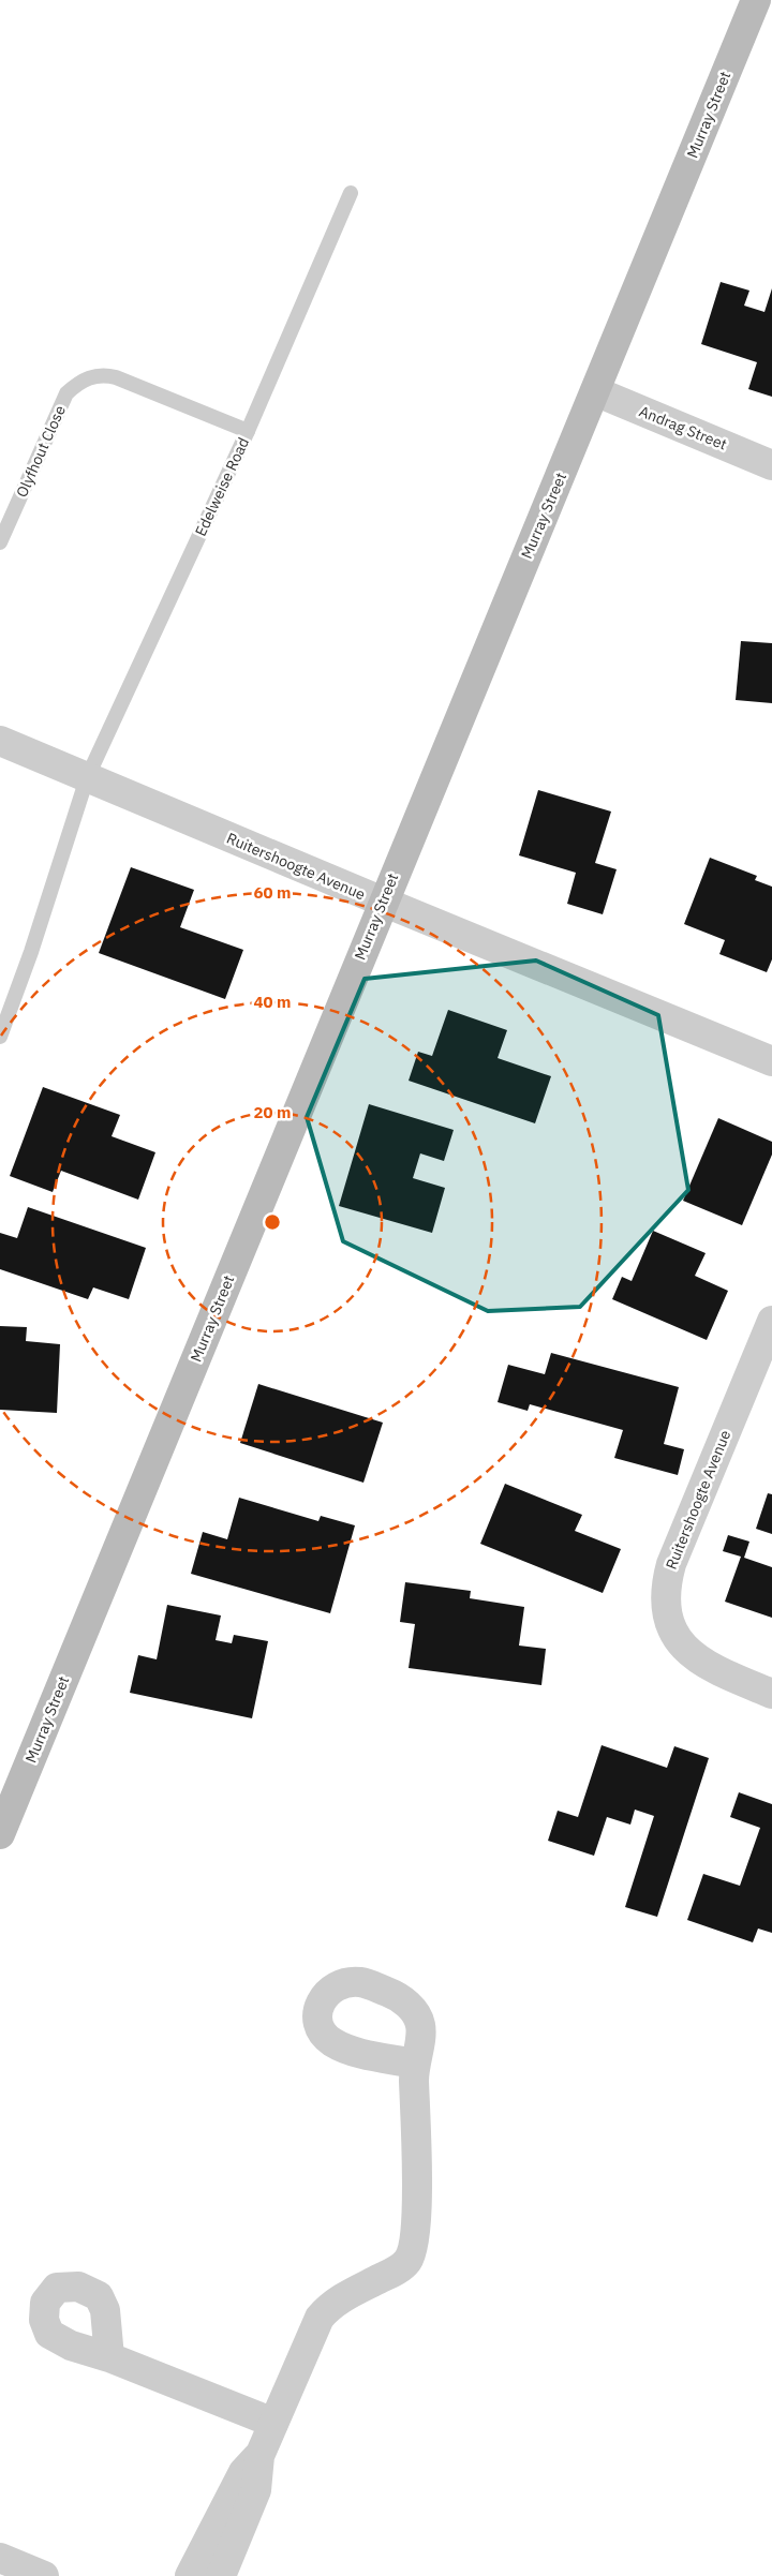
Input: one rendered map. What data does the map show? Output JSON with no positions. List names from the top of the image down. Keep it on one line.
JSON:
{"streets":{"street":["Murray Street","Andrag Street","Ruitershoogte Avenue"],"lane":["Olyfhout Close","Edelweise Road"]},"crossings":[["Murray Street","Andrag Street"],["Murray Street","Ruitershoogte Avenue"],["Olyfhout Close","Edelweise Road"],["Edelweise Road","Ruitershoogte Avenue"]],"rings":["60 m","40 m","20 m"]}
